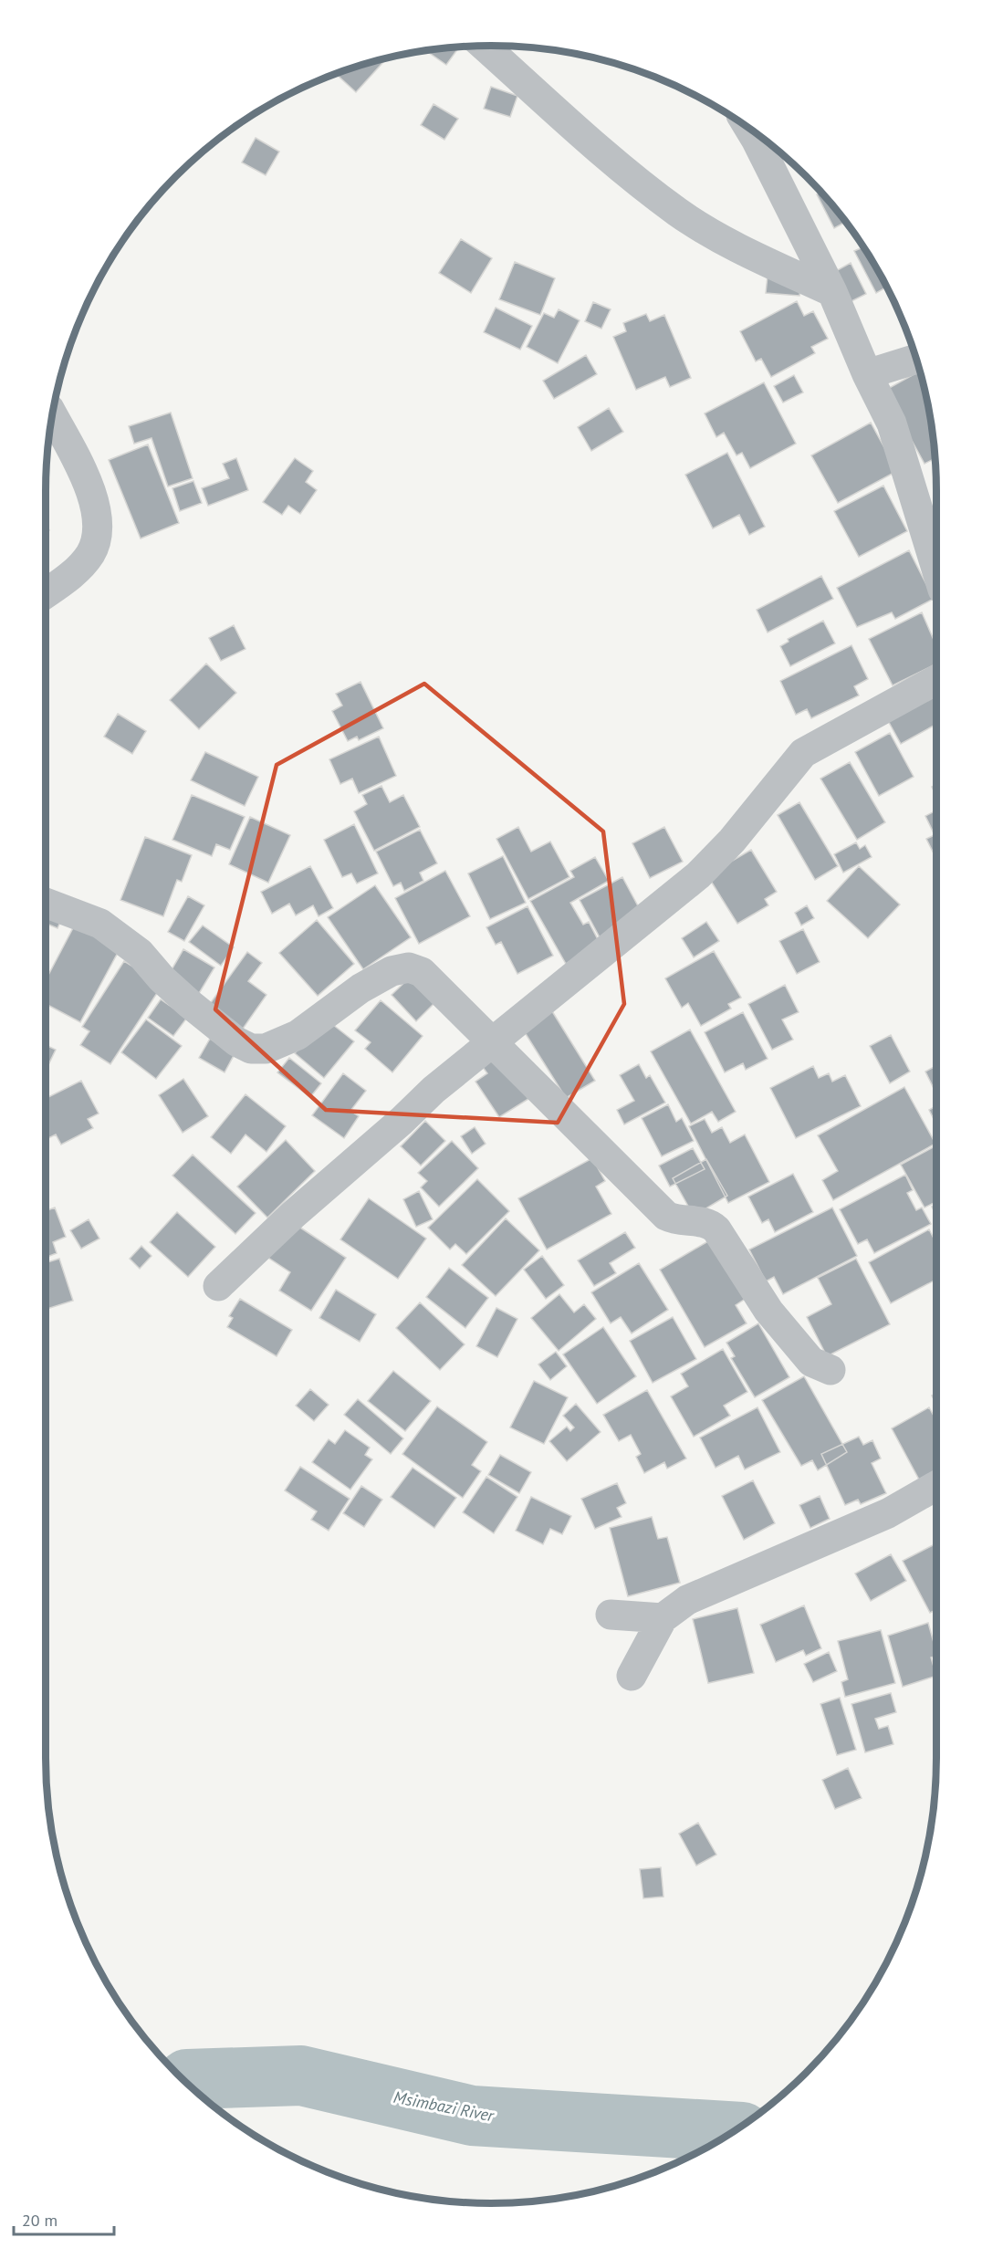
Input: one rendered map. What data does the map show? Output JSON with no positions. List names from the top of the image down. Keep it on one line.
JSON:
{"water":["Msimbazi River"],"scale_bar":"20 m"}
